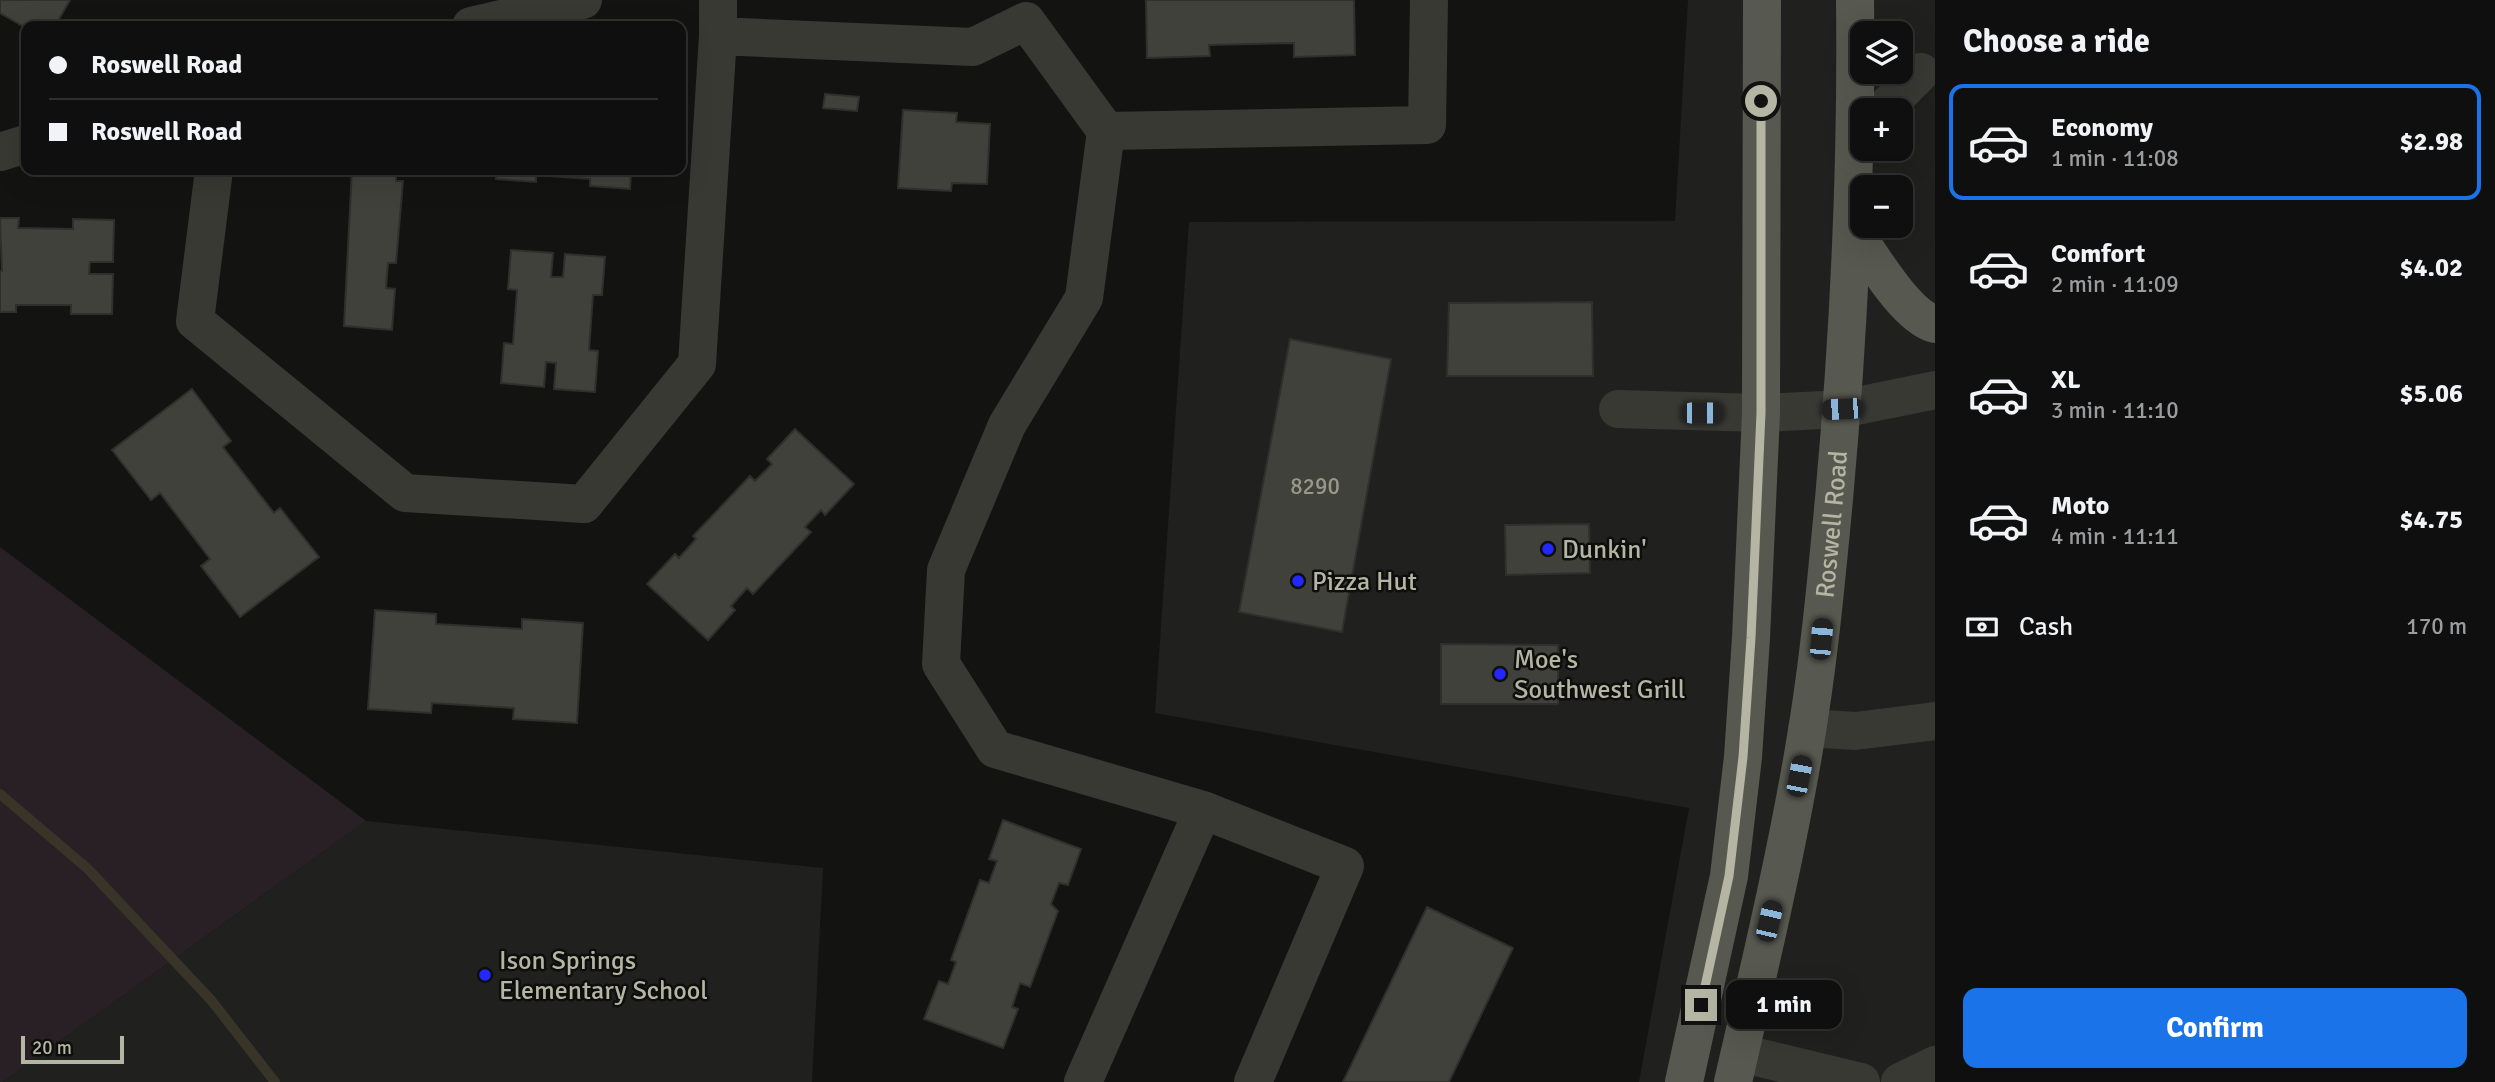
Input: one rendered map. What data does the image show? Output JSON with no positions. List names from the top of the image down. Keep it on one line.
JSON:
{"streets":{"main road":["Roswell Road"]},"places":["Dunkin'","Pizza Hut","Moe's Southwest Grill","Ison Springs Elementary School"],"house_numbers":["8290"],"scale_bar":"20 m","page":{"heading":"Choose a ride","map_buttons":["+","−"],"banner":["Roswell Road","Roswell Road"],"list":[{"name":"Economy","note":"1 min · 11:08","value":"$2.98"},{"name":"Comfort","note":"2 min · 11:09","value":"$4.02"},{"name":"XL","note":"3 min · 11:10","value":"$5.06"},{"name":"Moto","note":"4 min · 11:11","value":"$4.75"}],"pay":["Cash","170 m"],"buttons":"Confirm","bubble":"1 min","scale":"20 m"}}
